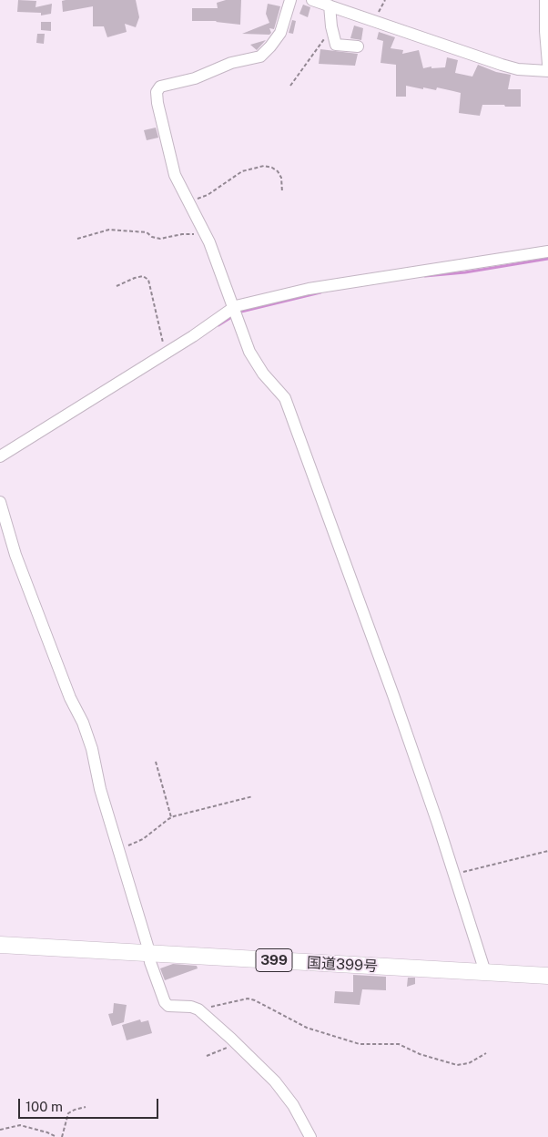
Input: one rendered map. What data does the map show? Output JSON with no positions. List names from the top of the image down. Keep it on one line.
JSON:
{"streets":{"highway":["399","国道399号"]},"scale_bar":"100 m"}
